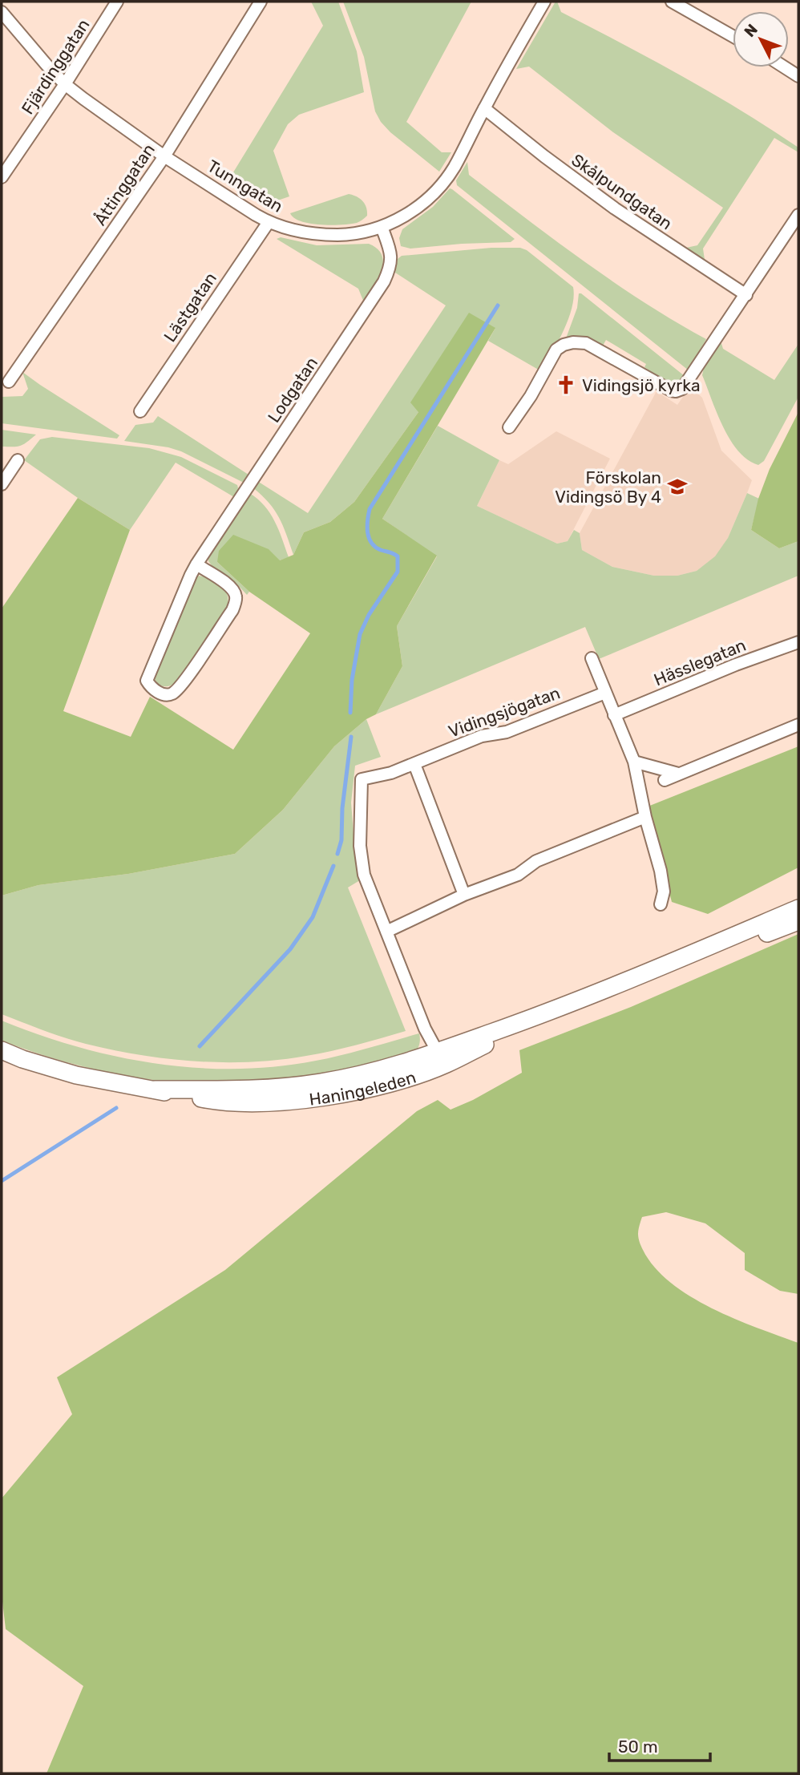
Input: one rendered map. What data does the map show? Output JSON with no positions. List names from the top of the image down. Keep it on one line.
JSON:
{"streets":{"main road":["Haningeleden"],"street":["Fjärdinggatan","Åttinggatan","Tunngatan","Skålpundgatan","Lästgatan","Lodgatan","Hässlegatan","Vidingsjögatan"]},"crossings":[["Fjärdinggatan","Tunngatan"],["Åttinggatan","Tunngatan"],["Tunngatan","Skålpundgatan"],["Tunngatan","Lästgatan"],["Tunngatan","Lodgatan"],["Vidingsjögatan","Haningeleden"]],"places":{"church":["Vidingsjö kyrka"],"school or university":["Förskolan Vidingsö By 4"]},"scale_bar":"50 m","north":"top left"}
